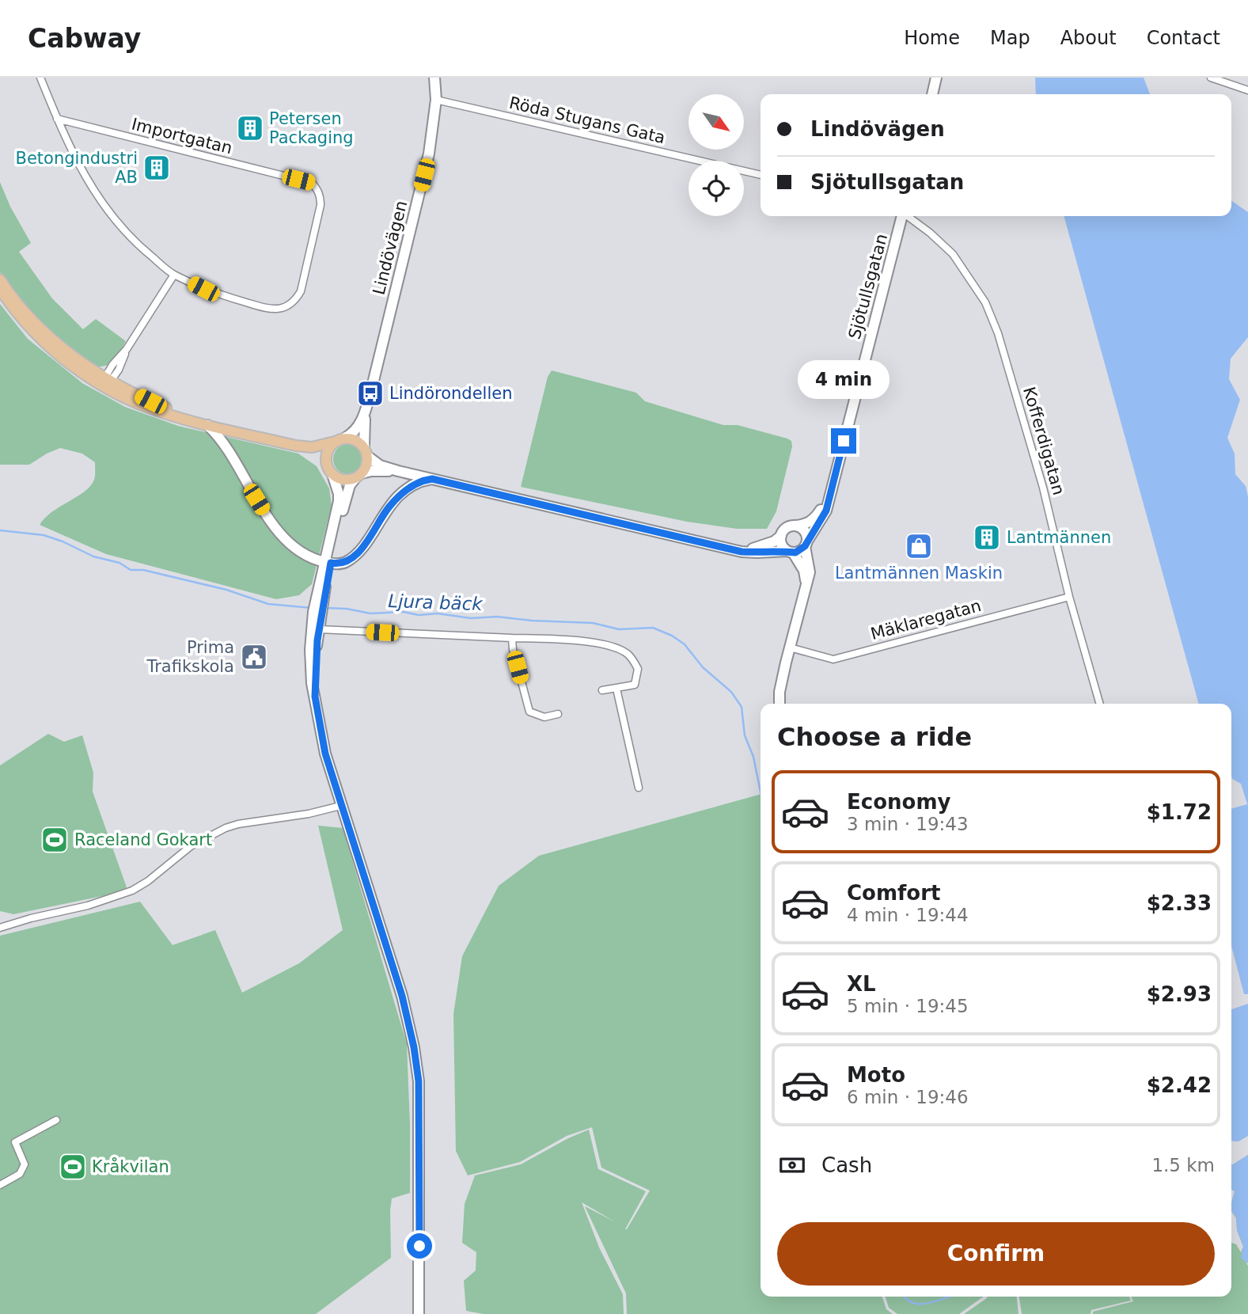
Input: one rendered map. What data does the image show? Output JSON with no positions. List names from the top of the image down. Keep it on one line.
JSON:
{"streets":{"main road":["Lindövägen","Sjötullsgatan"],"street":["Röda Stugans Gata","Importgatan","Kofferdigatan","Mäklaregatan"]},"crossings":[["Röda Stugans Gata","Lindövägen"],["Kofferdigatan","Mäklaregatan"]],"water":["Ljura bäck"],"places":{"building":["Petersen Packaging","Betongindustri AB","Lantmännen"],"bus stop":["Lindörondellen"],"shop":["Lantmännen Maskin"],"public building":["Prima Trafikskola"],"sports":["Raceland Gokart","Kråkvilan"]},"north":"bottom right","page":{"header":"Cabway","nav":["Home","Map","About","Contact"],"banner":["Lindövägen","Sjötullsgatan"],"bubble":"4 min","heading":"Choose a ride","list":[{"name":"Economy","note":"3 min · 19:43","value":"$1.72"},{"name":"Comfort","note":"4 min · 19:44","value":"$2.33"},{"name":"XL","note":"5 min · 19:45","value":"$2.93"},{"name":"Moto","note":"6 min · 19:46","value":"$2.42"}],"pay":["Cash","1.5 km"],"buttons":"Confirm"}}
